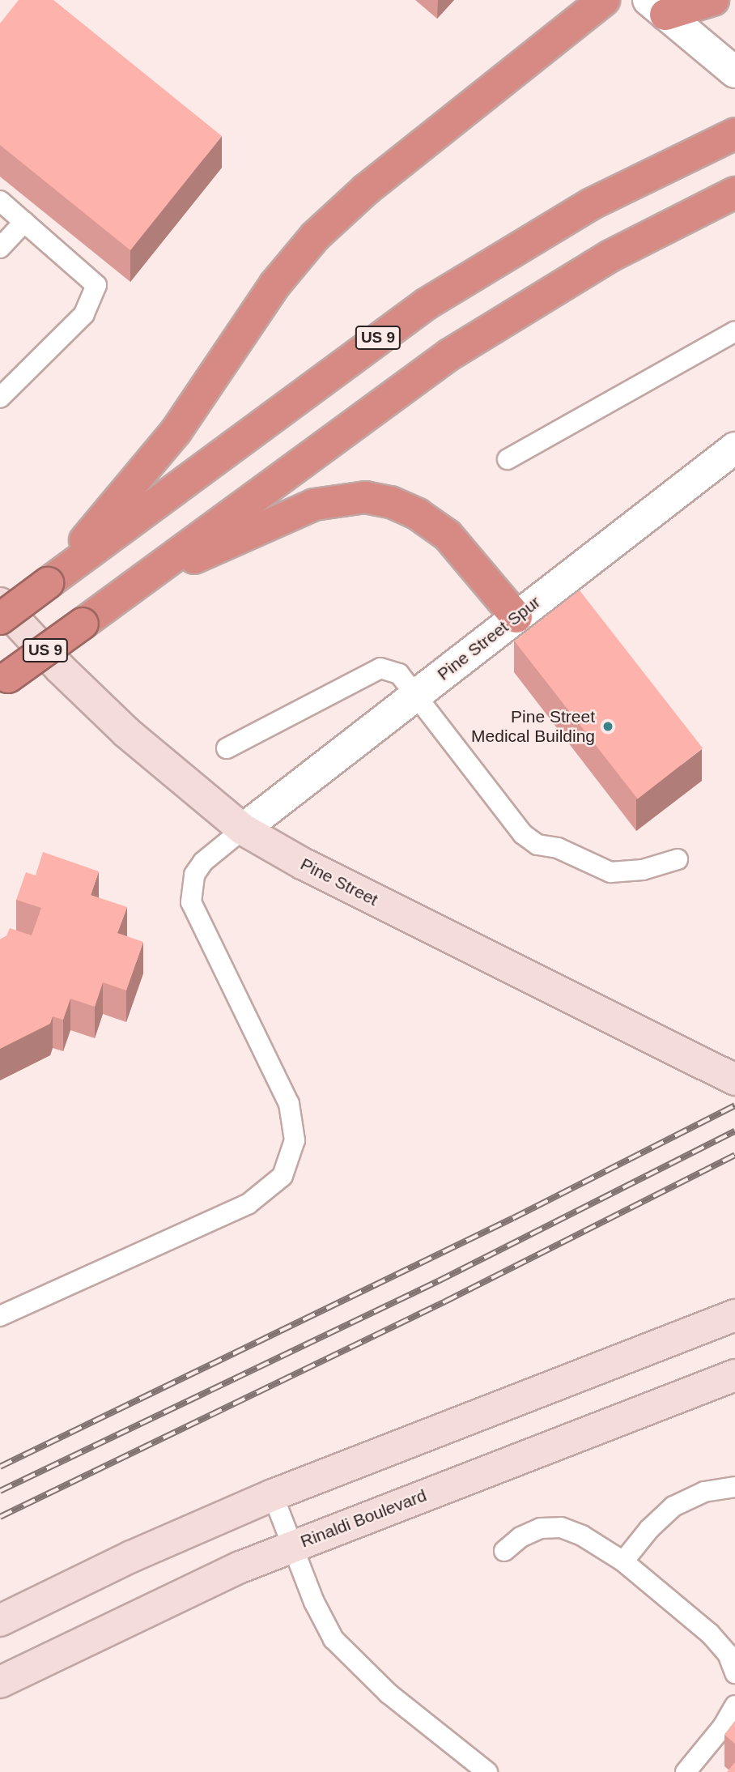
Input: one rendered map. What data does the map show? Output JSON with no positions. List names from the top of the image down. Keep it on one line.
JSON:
{"streets":{"highway":["US 9"],"street":["Pine Street Spur","Pine Street","Rinaldi Boulevard"]},"crossings":[["Pine Street Spur","Pine Street"]],"places":["Pine Street Medical Building"]}
